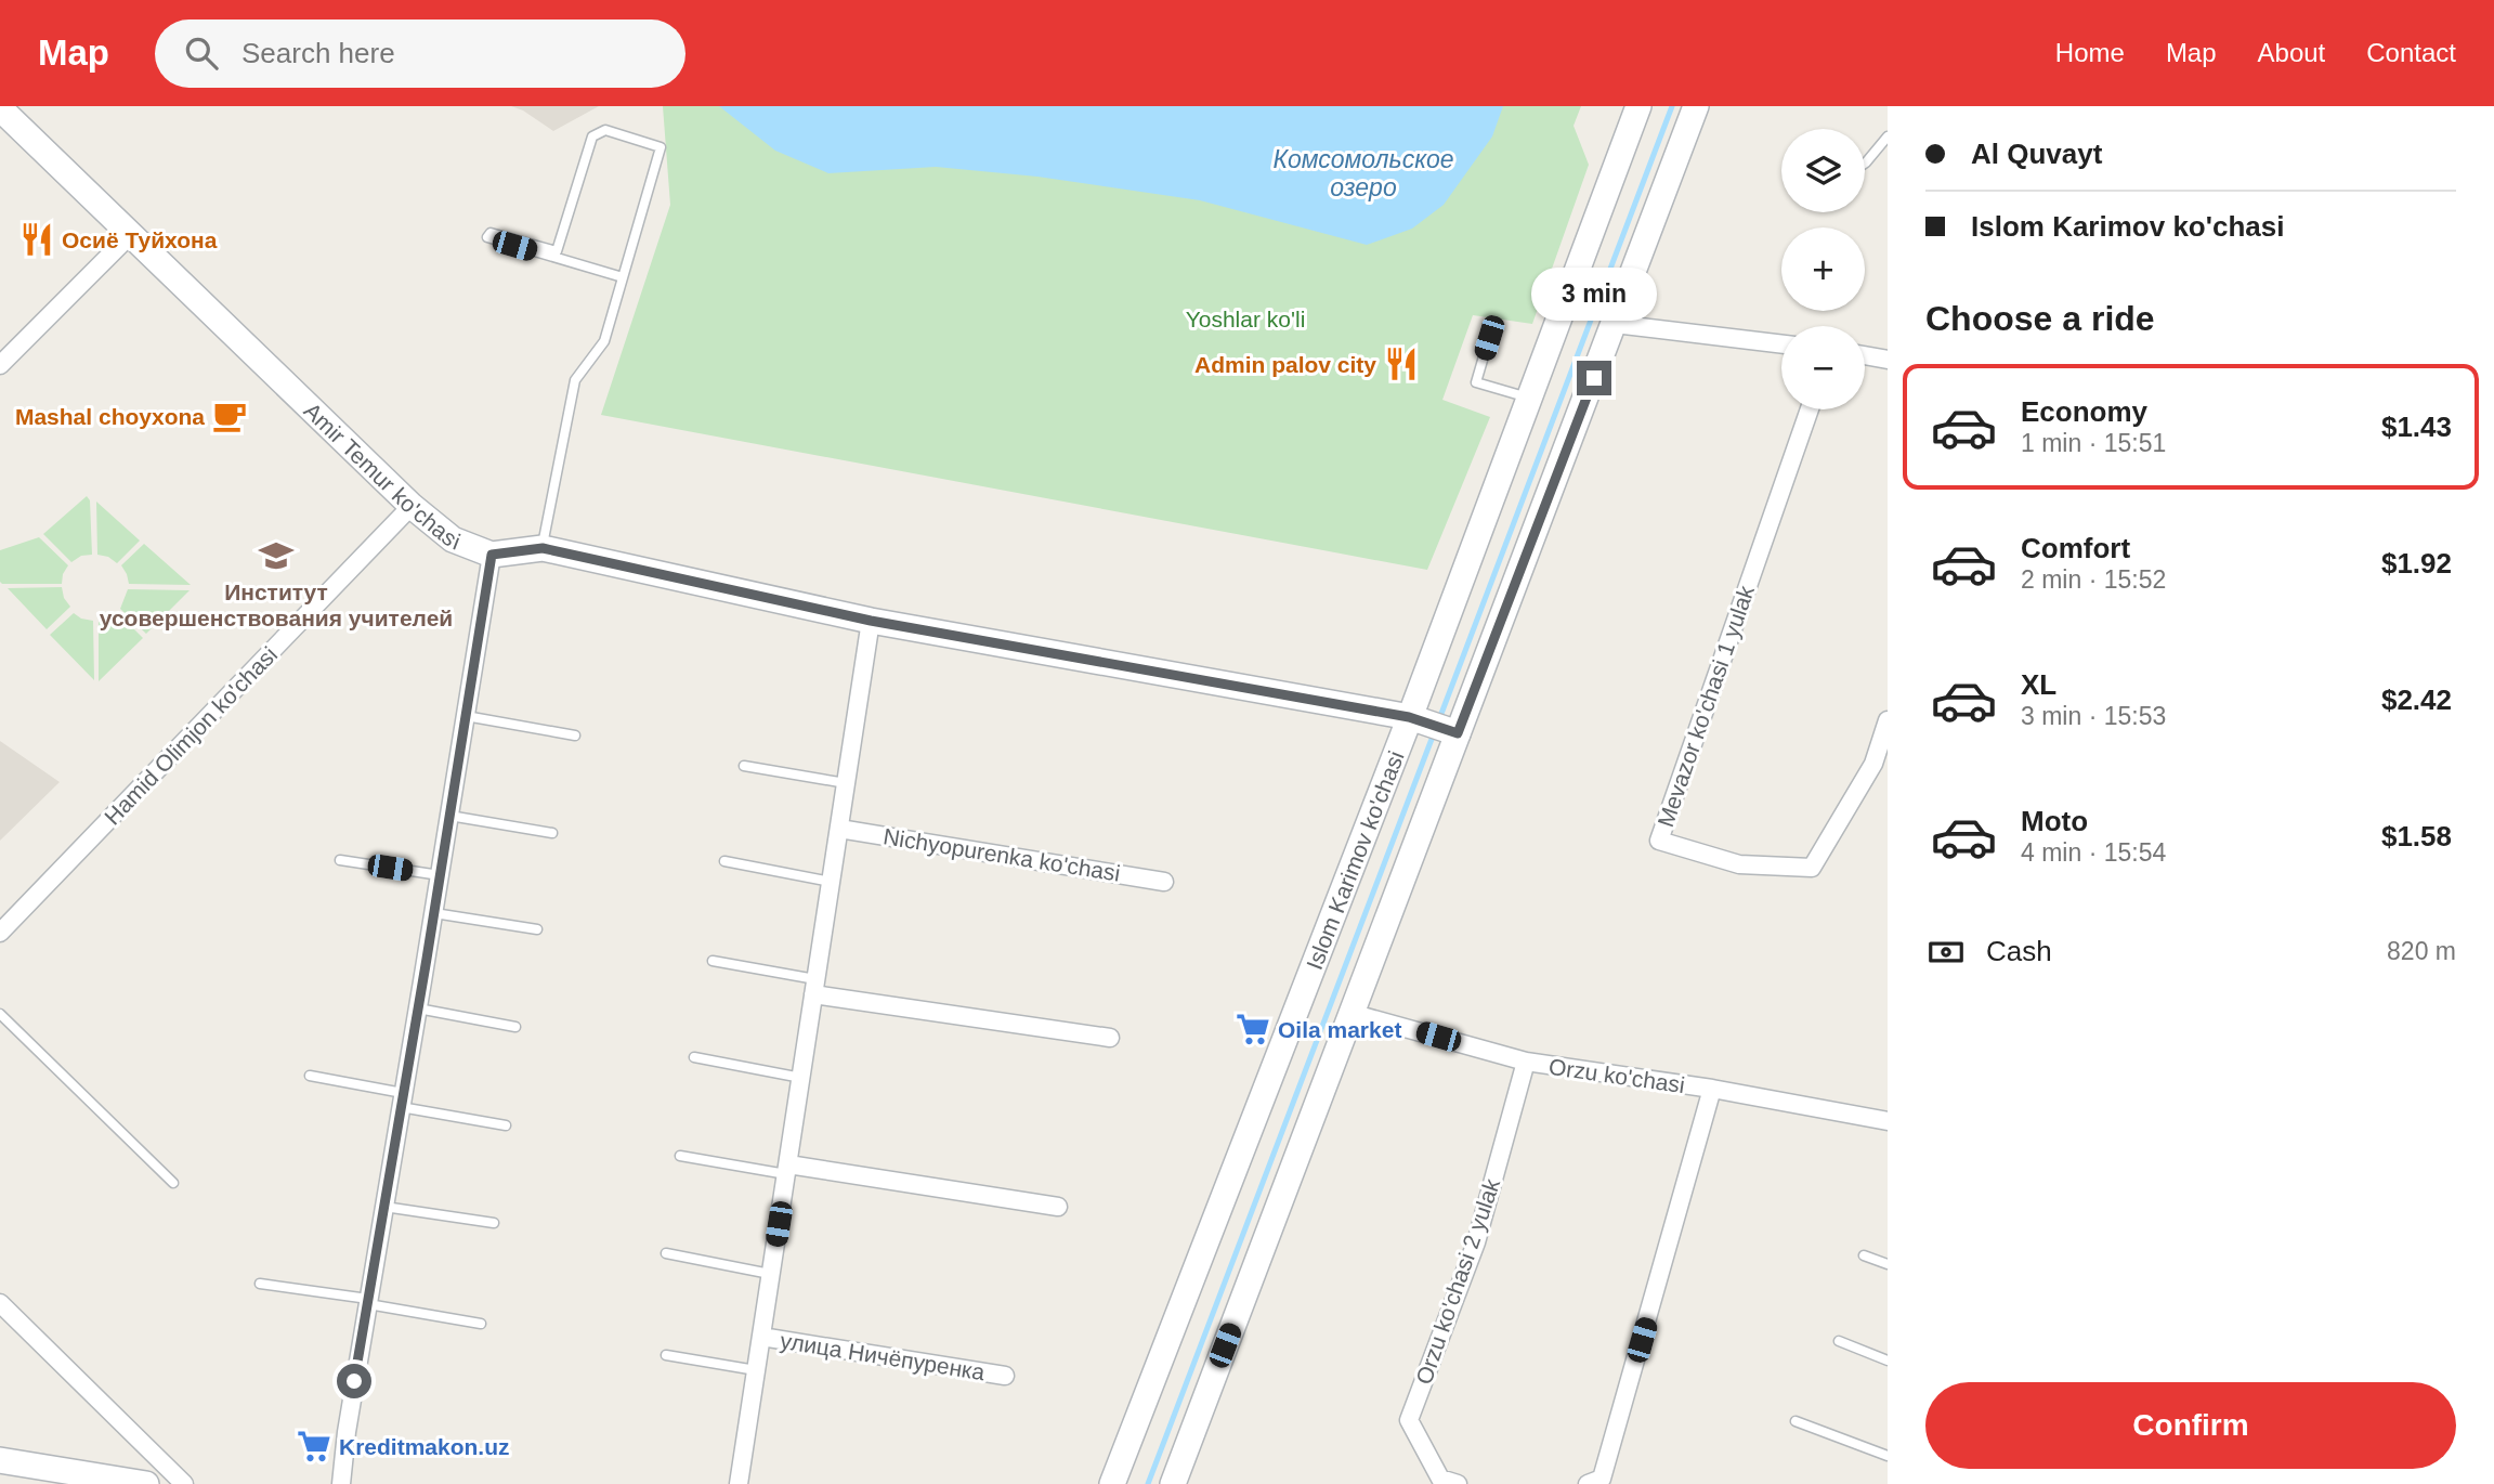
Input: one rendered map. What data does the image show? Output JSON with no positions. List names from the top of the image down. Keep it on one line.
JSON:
{"streets":{"main road":["Amir Temur ko'chasi","Islom Karimov ko'chasi"],"street":["Mevazor ko'chasi 1 yulak","Hamid Olimjon ko'chasi","Nichyopurenka ko'chasi","Orzu ko'chasi","Orzu ko'chasi 2 yulak","улица Ничёпуренка"]},"crossings":[["Amir Temur ko'chasi","Hamid Olimjon ko'chasi"],["Amir Temur ko'chasi","Islom Karimov ko'chasi"],["Orzu ko'chasi","Orzu ko'chasi 2 yulak"]],"water":["Комсомольское озеро"],"parks":["Yoshlar ko'li"],"places":{"restaurant":["Осиё Туйхона","Admin palov city"],"cafe":["Mashal choyxona"],"school or university":["Институт усовершенствования учителей"],"supermarket":["Oila market","Kreditmakon.uz"]},"page":{"header":"Map","search":"Search here","nav":["Home","Map","About","Contact"],"banner":["Al Quvayt","Islom Karimov ko'chasi"],"map_buttons":["+","−"],"bubble":"3 min","heading":"Choose a ride","list":[{"name":"Economy","note":"1 min · 15:51","value":"$1.43"},{"name":"Comfort","note":"2 min · 15:52","value":"$1.92"},{"name":"XL","note":"3 min · 15:53","value":"$2.42"},{"name":"Moto","note":"4 min · 15:54","value":"$1.58"}],"pay":["Cash","820 m"],"buttons":"Confirm"}}
